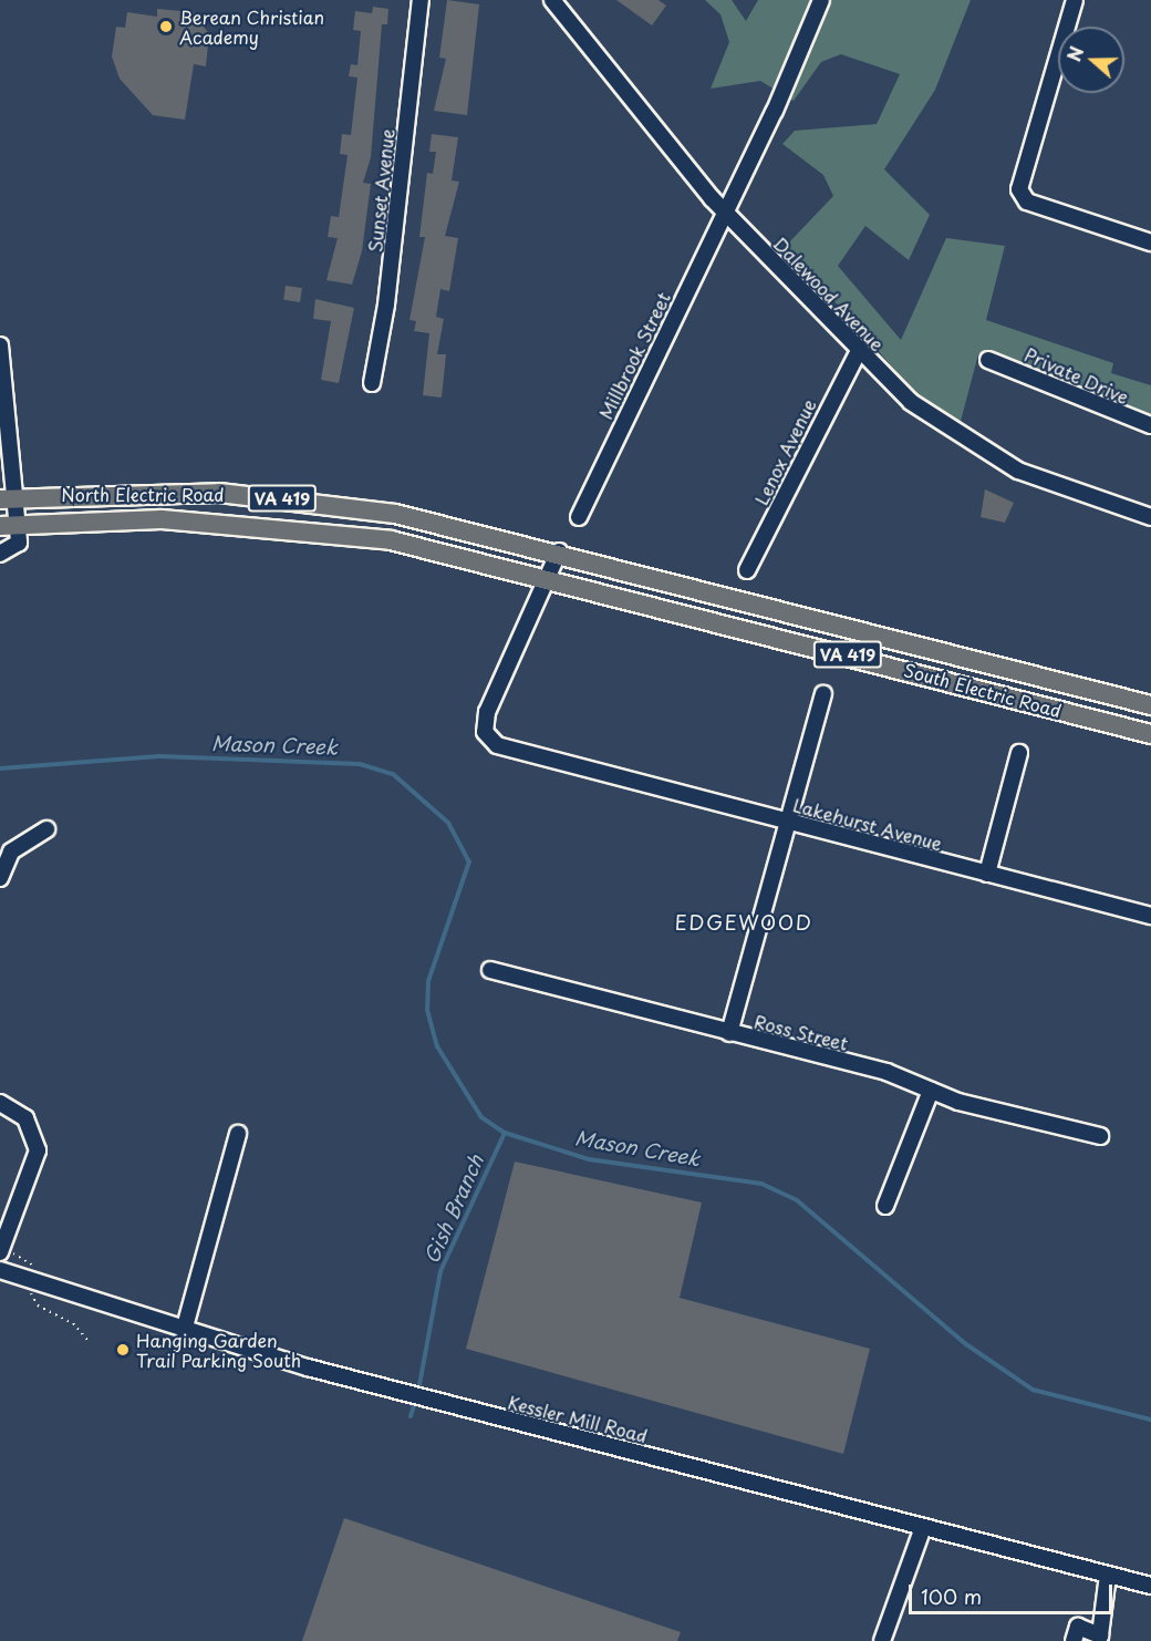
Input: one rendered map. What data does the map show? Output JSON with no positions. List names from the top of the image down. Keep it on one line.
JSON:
{"streets":{"main road":["North Electric Road","VA 419","South Electric Road"],"street":["Sunset Avenue","Dalewood Avenue","Millbrook Street","Private Drive","Lenox Avenue","Lakehurst Avenue","Ross Street","Kessler Mill Road"]},"crossings":[["Dalewood Avenue","Millbrook Street"],["Dalewood Avenue","Lenox Avenue"],["North Electric Road","South Electric Road"],["North Electric Road","Lakehurst Avenue"],["South Electric Road","Lakehurst Avenue"]],"districts":["EDGEWOOD"],"water":["Mason Creek","Gish Branch"],"places":["Berean Christian Academy","Hanging Garden Trail Parking South"],"scale_bar":"100 m","north":"left"}
